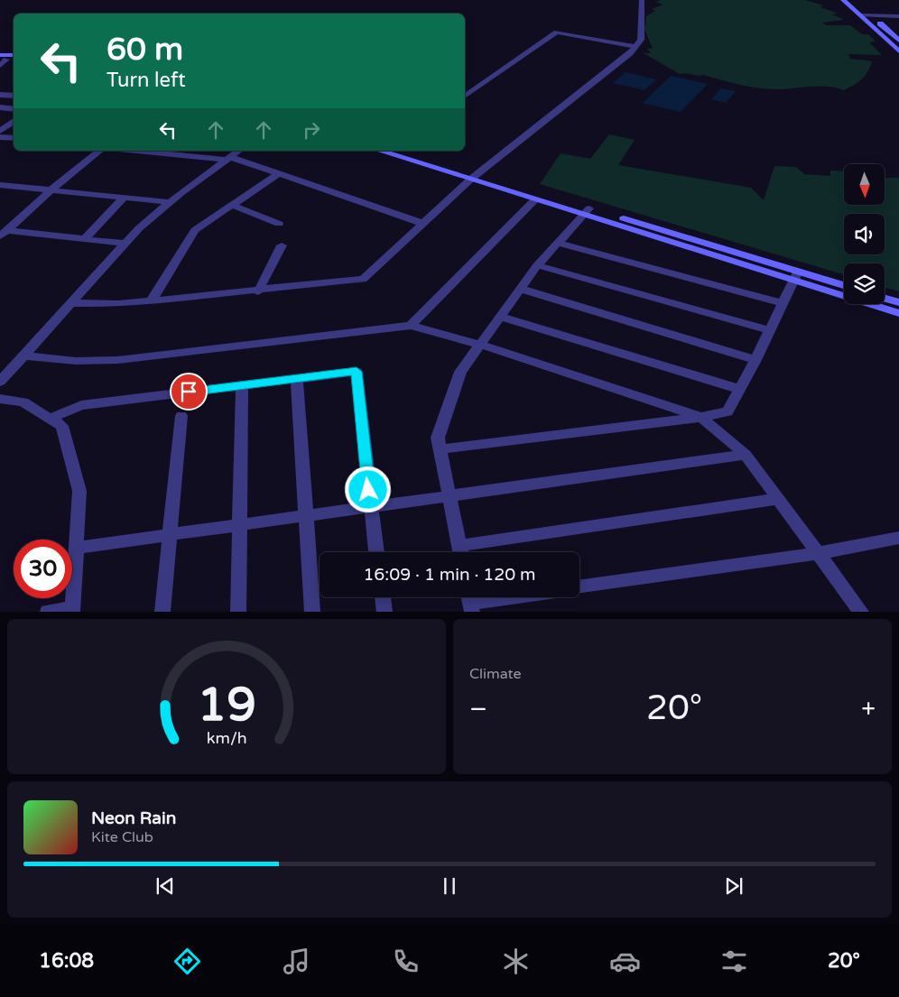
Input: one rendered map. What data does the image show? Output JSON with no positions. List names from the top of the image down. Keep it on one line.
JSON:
{"north":"bottom","page":{"turn":["60 m","Turn left"],"limit":"30","trip":"16:09 · 1 min · 120 m","tile":"Climate","heat":["−","20°","+"],"song":["Neon Rain","Kite Club"],"tabs":["16:08","20°"],"gauge":["19","km/h"]}}
